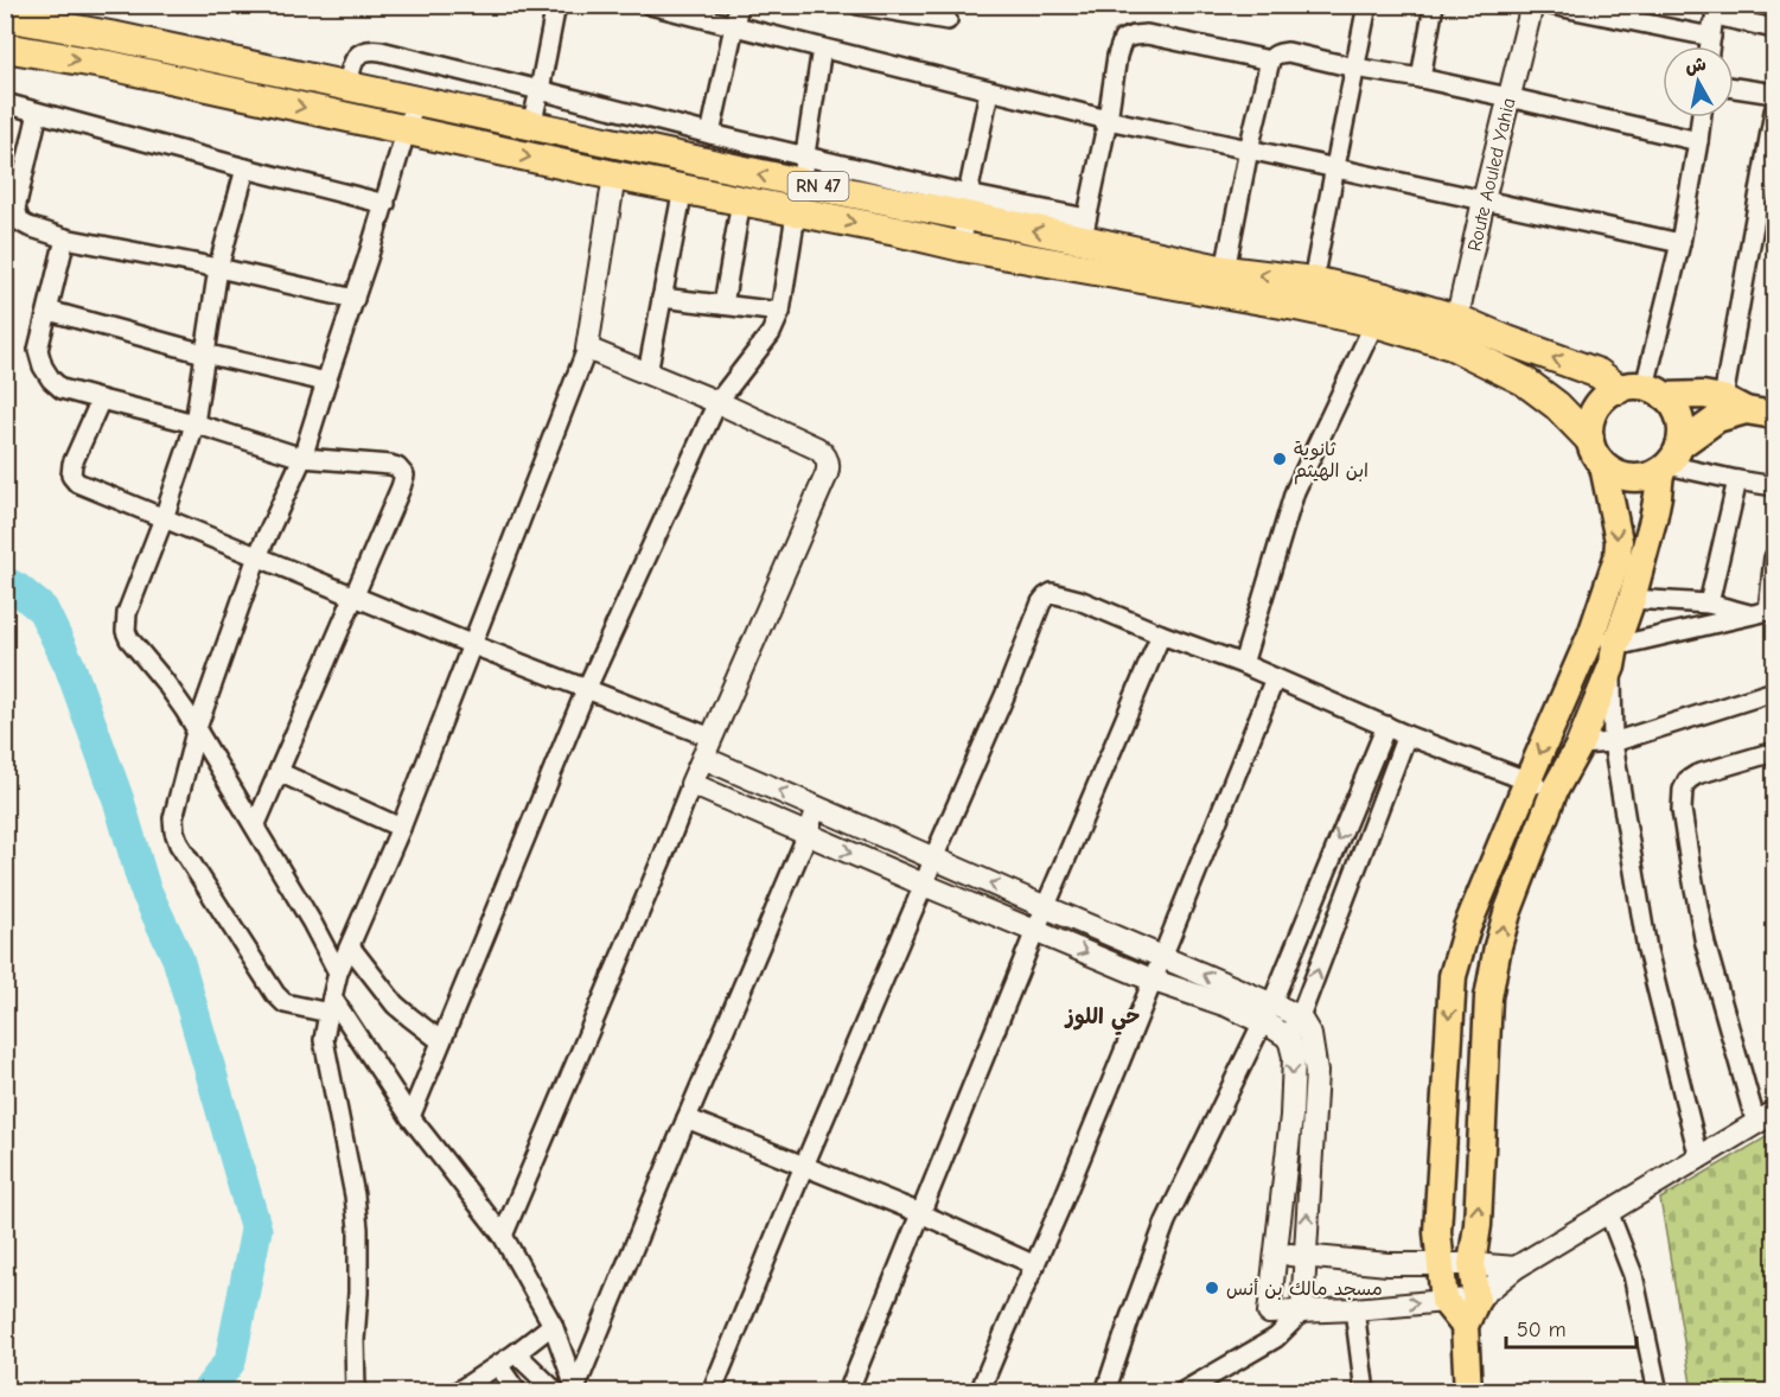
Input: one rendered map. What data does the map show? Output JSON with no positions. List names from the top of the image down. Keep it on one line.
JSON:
{"streets":{"highway":["RN 47"],"street":["Route Aouled Yahia"]},"crossings":[["Route Aouled Yahia","RN 47"]],"districts":["حي اللوز"],"places":["ثانوية ابن الهيثم","مسجد مالك بن أنس"],"scale_bar":"50 m","north":"top"}
